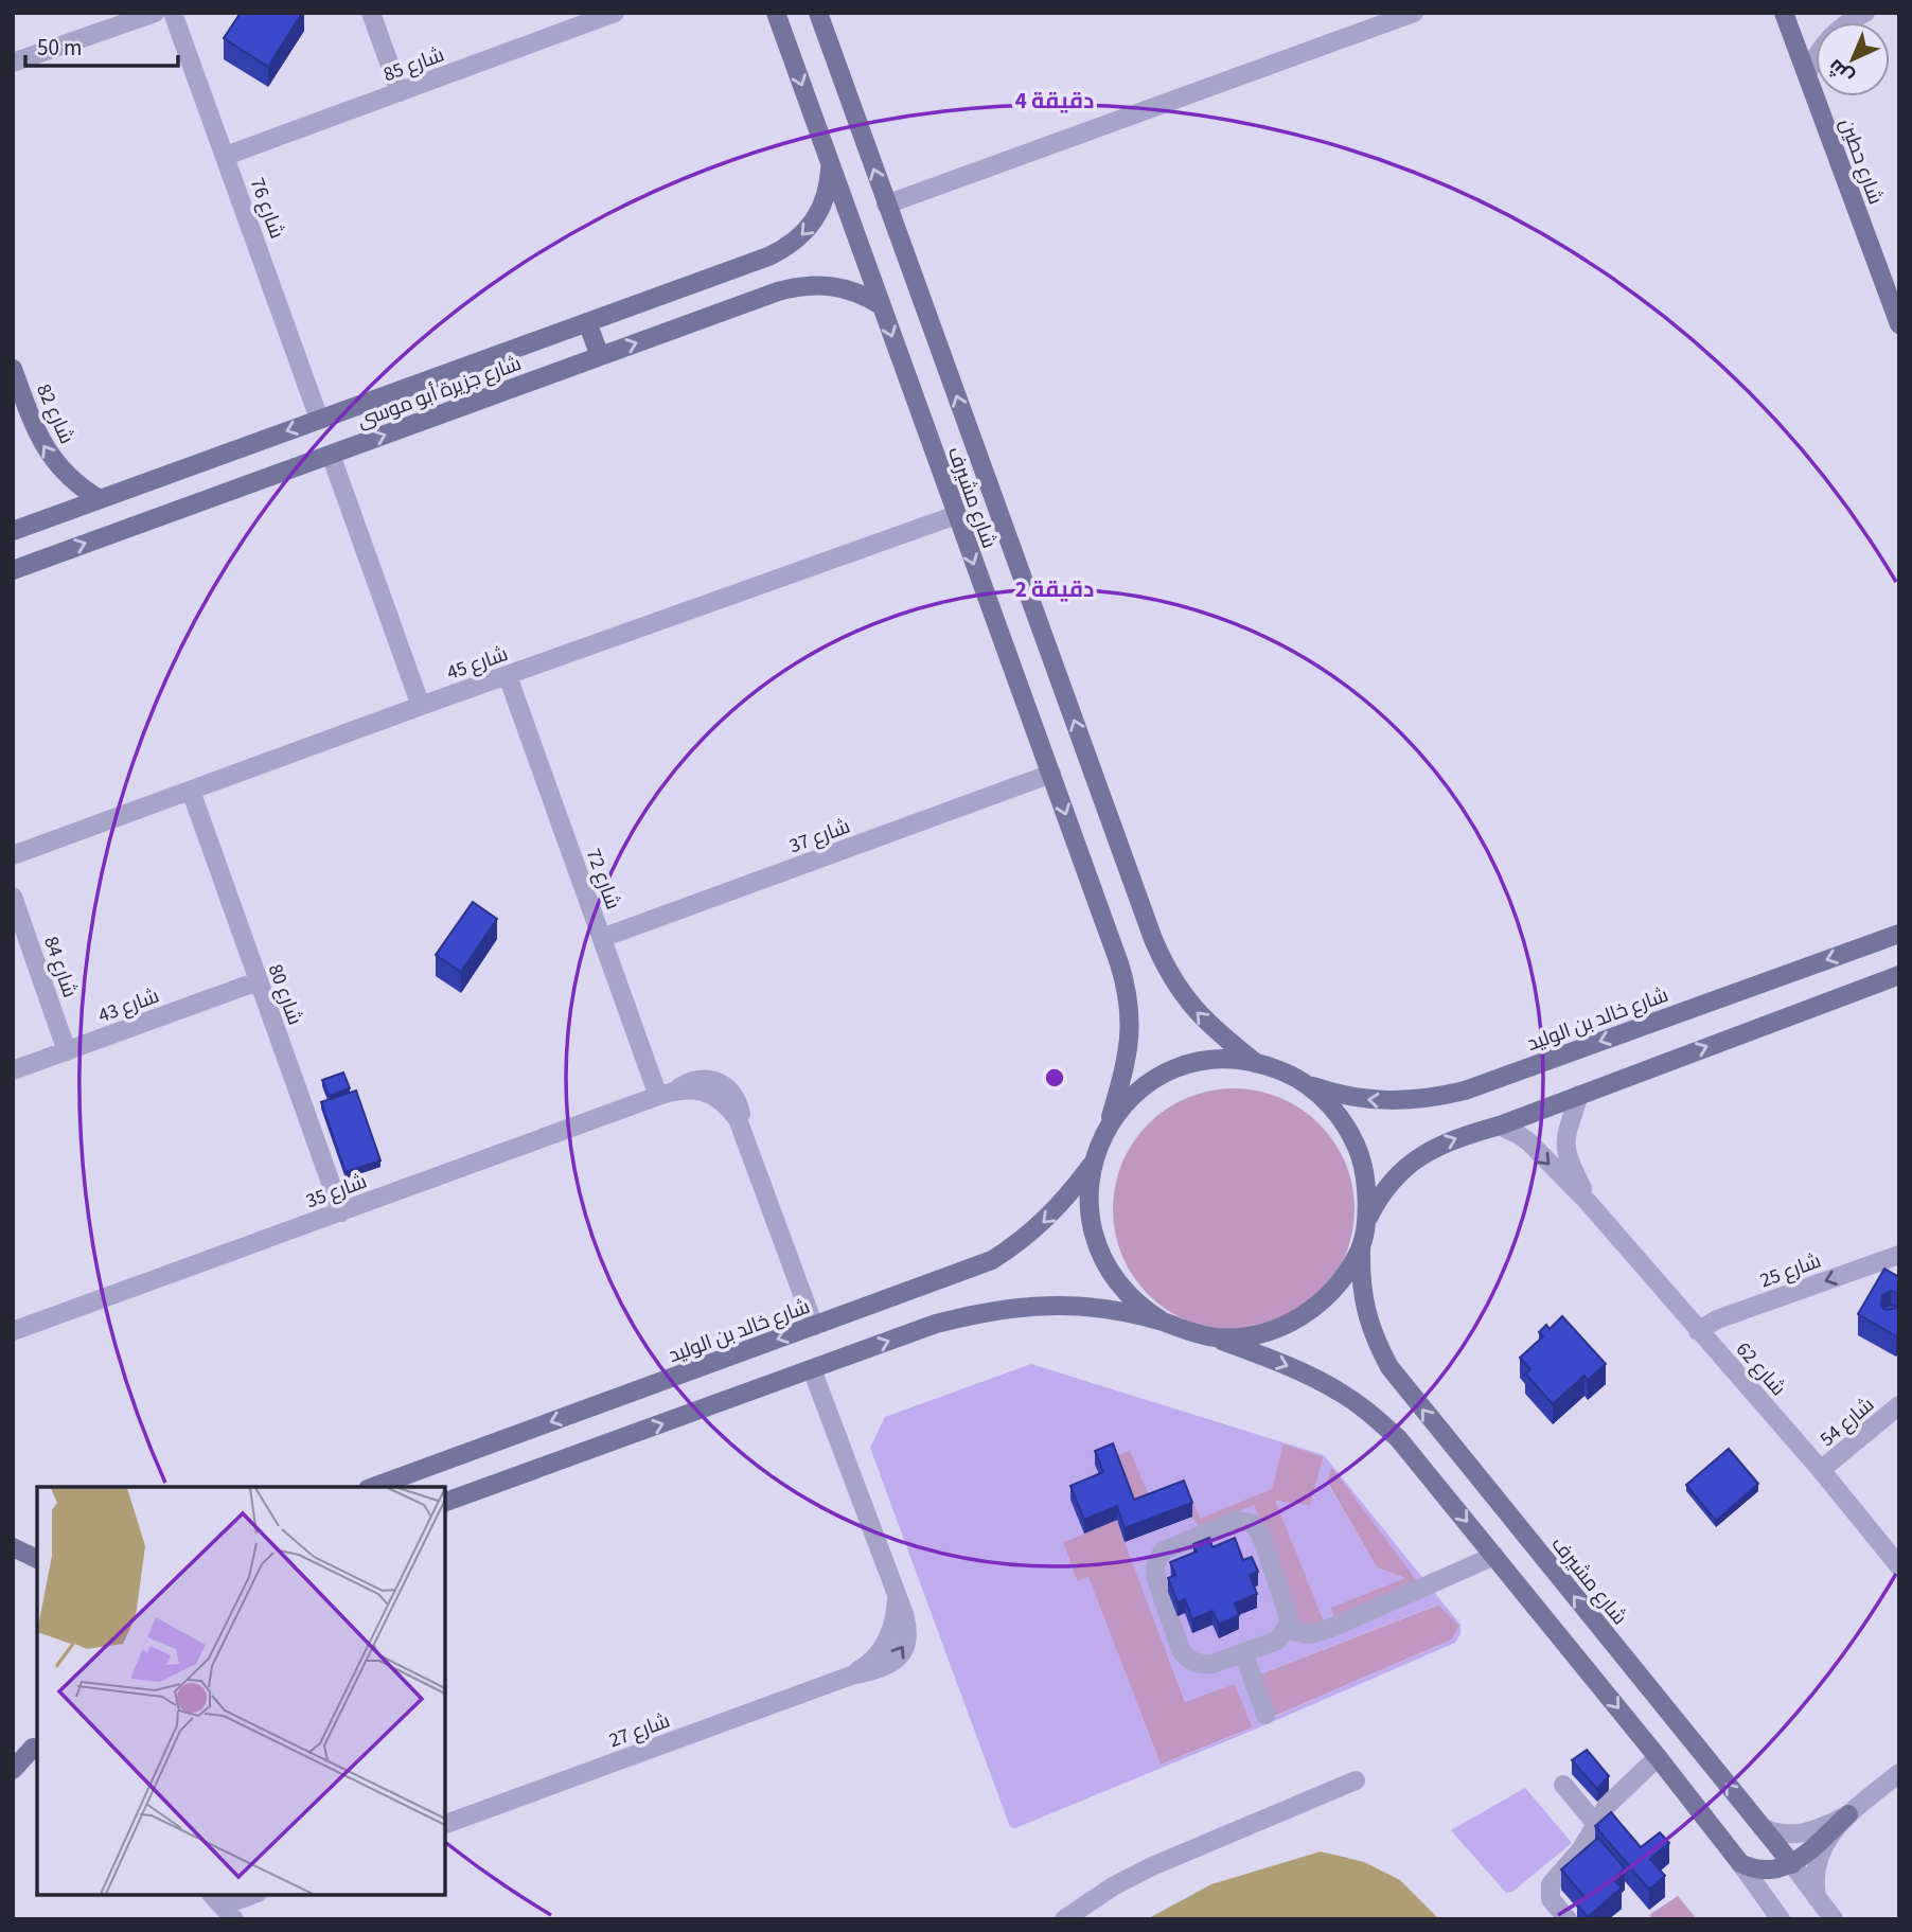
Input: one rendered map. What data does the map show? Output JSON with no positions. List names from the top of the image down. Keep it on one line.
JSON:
{"streets":{"main road":["شارع حطين","شارع جزيرة أبو موسى","شارع 82","شارع مشيرف","شارع خالد بن الوليد"],"street":["شارع 85","شارع 76","شارع 45","شارع 37","شارع 72","شارع 84","شارع 80","شارع 43","شارع 35","شارع 25","شارع 62","شارع 54","شارع 27"]},"crossings":[["شارع 85","شارع 76"],["شارع 76","شارع جزيرة أبو موسى"],["شارع جزيرة أبو موسى","شارع 82"],["شارع جزيرة أبو موسى","شارع مشيرف"],["شارع مشيرف","شارع 45"],["شارع مشيرف","شارع 37"],["شارع مشيرف","شارع خالد بن الوليد"],["شارع 45","شارع 72"],["شارع 45","شارع 80"],["شارع 37","شارع 72"],["شارع 72","شارع 35"],["شارع 84","شارع 43"],["شارع 80","شارع 43"],["شارع 80","شارع 35"],["شارع 25","شارع 62"],["شارع 62","شارع 54"]],"one_way":["شارع 82","شارع 25"],"scale_bar":"50 m","north":"bottom left","rings":["4 دقيقة","2 دقيقة"]}
